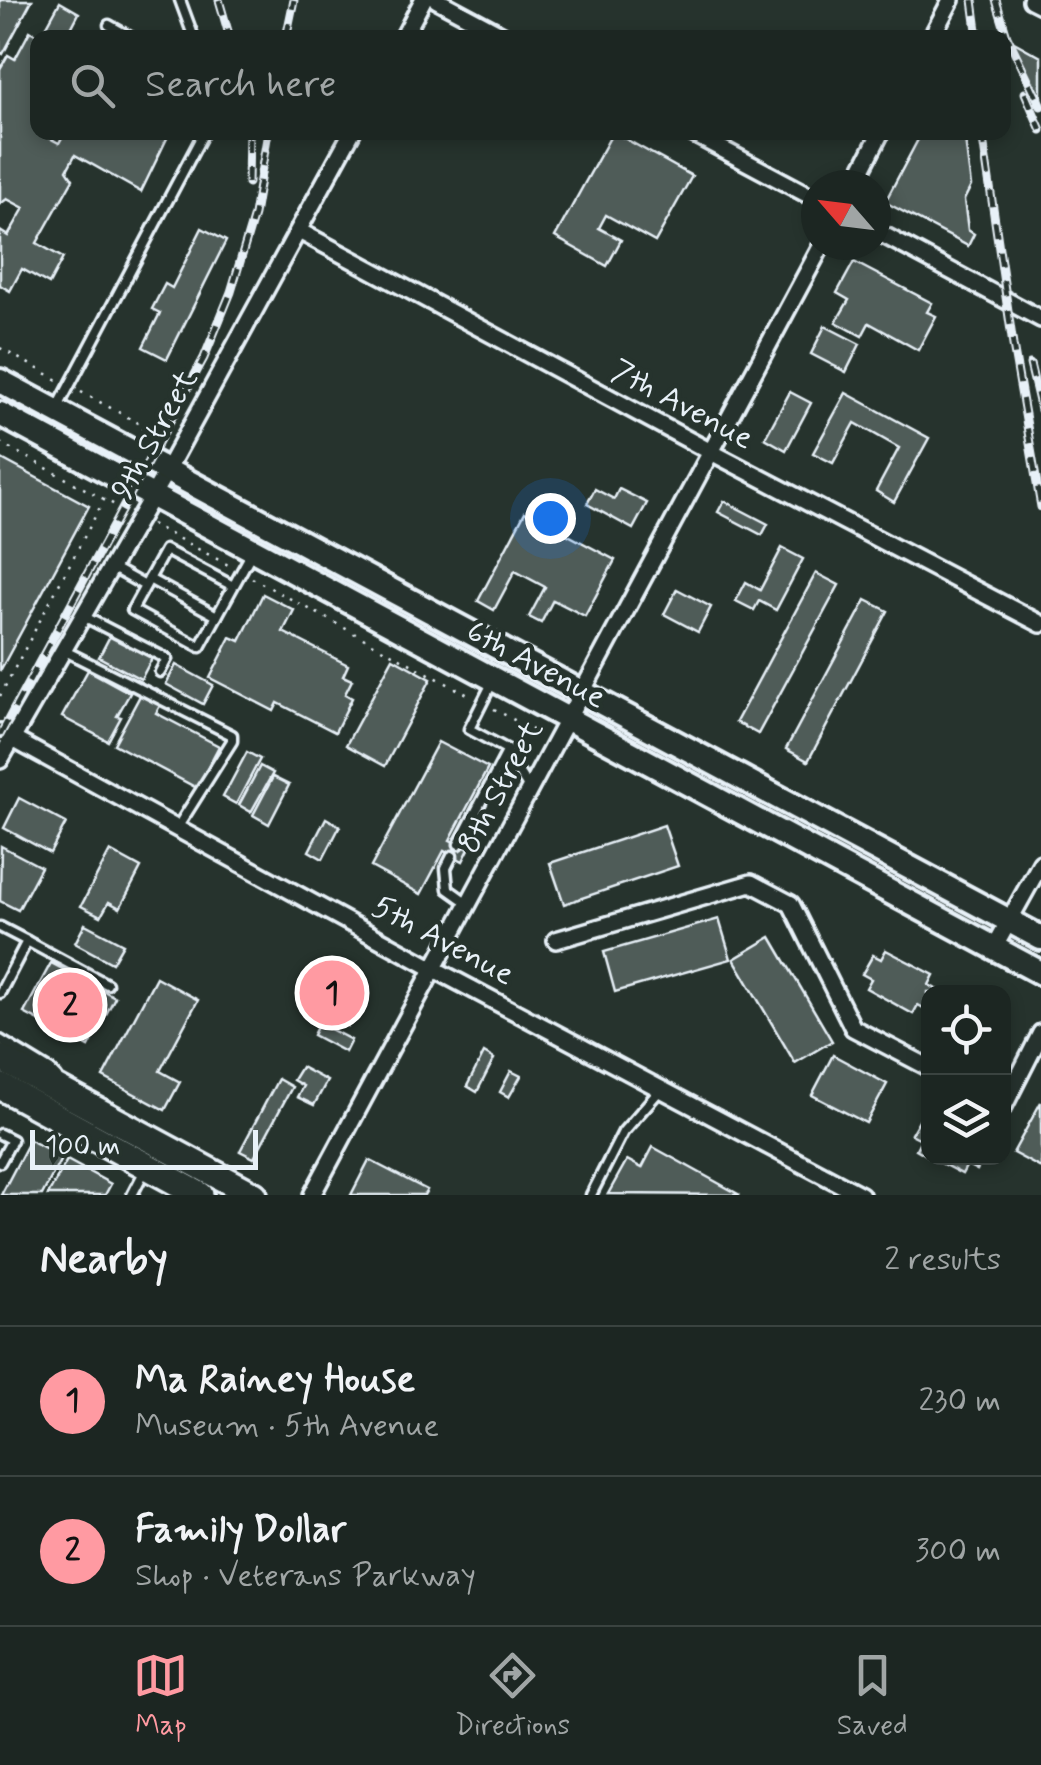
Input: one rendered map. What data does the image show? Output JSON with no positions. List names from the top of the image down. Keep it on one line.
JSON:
{"streets":{"main road":["6th Avenue"],"street":["7th Avenue","9th Street","8th Street","5th Avenue"]},"crossings":[["7th Avenue","9th Street"],["7th Avenue","8th Street"],["9th Street","6th Avenue"],["9th Street","5th Avenue"],["6th Avenue","8th Street"],["8th Street","5th Avenue"]],"scale_bar":"100 m","north":"top left","page":{"search":"Search here","pins":["1","2"],"scale":"100 m","heading":["Nearby","2 results"],"list":[{"mark":"1","name":"Ma Rainey House","note":"Museum · 5th Avenue","value":"230 m"},{"mark":"2","name":"Family Dollar","note":"Shop · Veterans Parkway","value":"300 m"}],"nav":["Map","Directions","Saved"]}}
